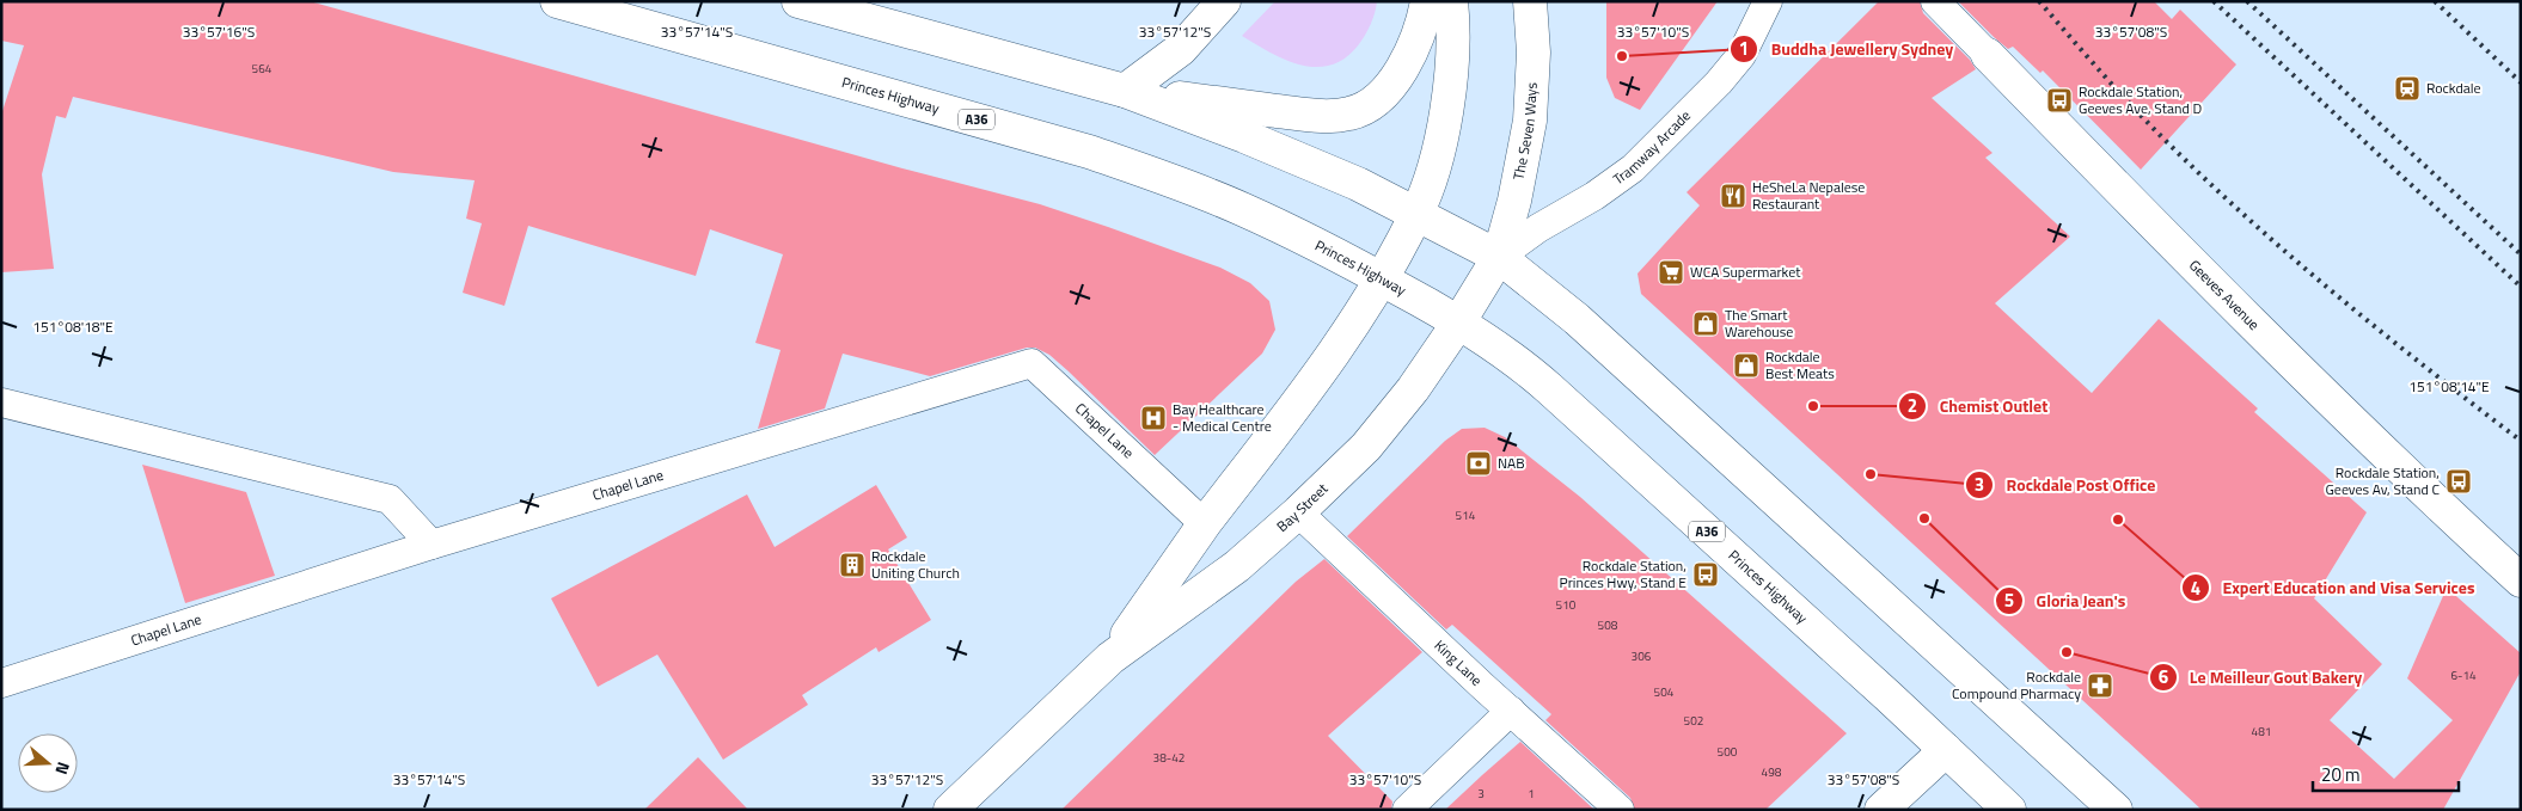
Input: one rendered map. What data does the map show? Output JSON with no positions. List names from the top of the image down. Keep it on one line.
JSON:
{"streets":{"main road":["Princes Highway","A36","The Seven Ways","Geeves Avenue","Bay Street"],"lane":["Tramway Arcade","Chapel Lane","King Lane"]},"crossings":[["Princes Highway","The Seven Ways"],["Princes Highway","Bay Street"],["The Seven Ways","Tramway Arcade"],["The Seven Ways","Bay Street"],["Chapel Lane","Bay Street"],["Bay Street","King Lane"]],"places":{"other":["Buddha Jewellery Sydney","Chemist Outlet","Rockdale Post Office","Gloria Jean's","Expert Education and Visa Services","Le Meilleur Gout Bakery"],"station":["Rockdale"],"bus stop":["Rockdale Station, Geeves Ave, Stand D","Rockdale Station, Geeves Av, Stand C","Rockdale Station, Princes Hwy, Stand E"],"restaurant":["HeSheLa Nepalese Restaurant"],"supermarket":["WCA Supermarket"],"shop":["The Smart Warehouse","Rockdale Best Meats"],"hospital":["Bay Healthcare - Medical Centre"],"bank":["NAB"],"building":["Rockdale Uniting Church"],"pharmacy":["Rockdale Compound Pharmacy"]},"house_numbers":["564","514","510","508","306","6-14","504","502","481","500","38-42","498","3","1"],"scale_bar":"20 m","north":"right","coordinates":["33°57'16\"S","33°57'14\"S","33°57'12\"S","33°57'10\"S","33°57'08\"S","151°08'18\"E","151°08'14\"E"]}
